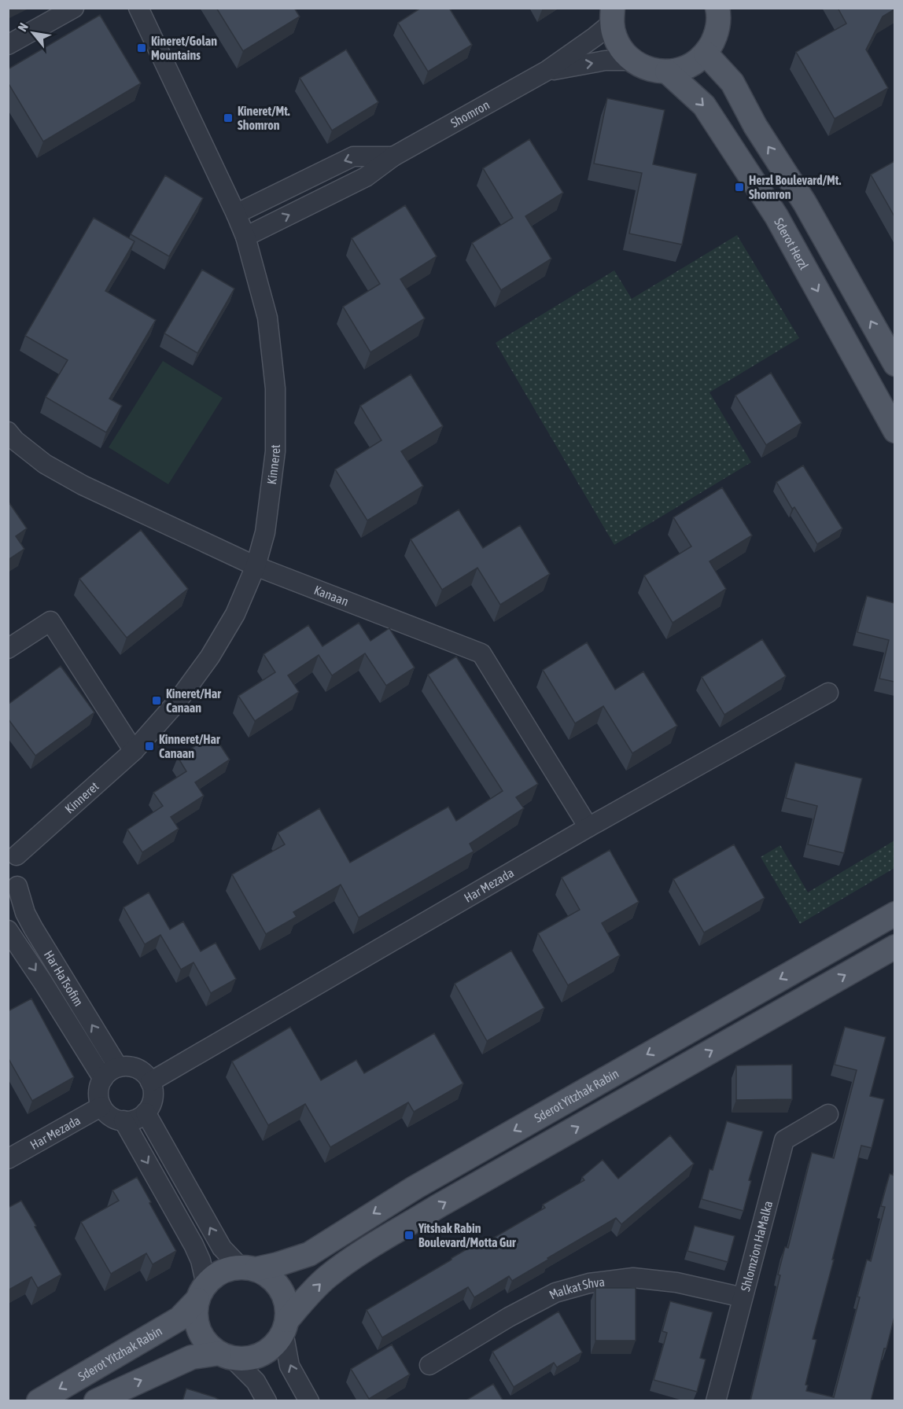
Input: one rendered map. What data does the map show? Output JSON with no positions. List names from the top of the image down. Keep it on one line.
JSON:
{"streets":{"main road":["Sderot Herzl","Sderot Yitzhak Rabin"],"street":["Shomron","Kinneret","Kanaan","Har Mezada","Har HaTsofim","Shlomzion HaMalka","Malkat Shva"]},"crossings":[["Shomron","Kinneret"],["Kinneret","Kanaan"],["Kinneret","Har HaTsofim"],["Kanaan","Har Mezada"],["Har Mezada","Har HaTsofim"],["Shlomzion HaMalka","Malkat Shva"]],"places":{"transit":["Kineret/Golan Mountains","Kineret/Mt. Shomron","Herzl Boulevard/Mt. Shomron","Kineret/Har Canaan","Kinneret/Har Canaan","Yitshak Rabin Boulevard/Motta Gur"]},"north":"top left"}
